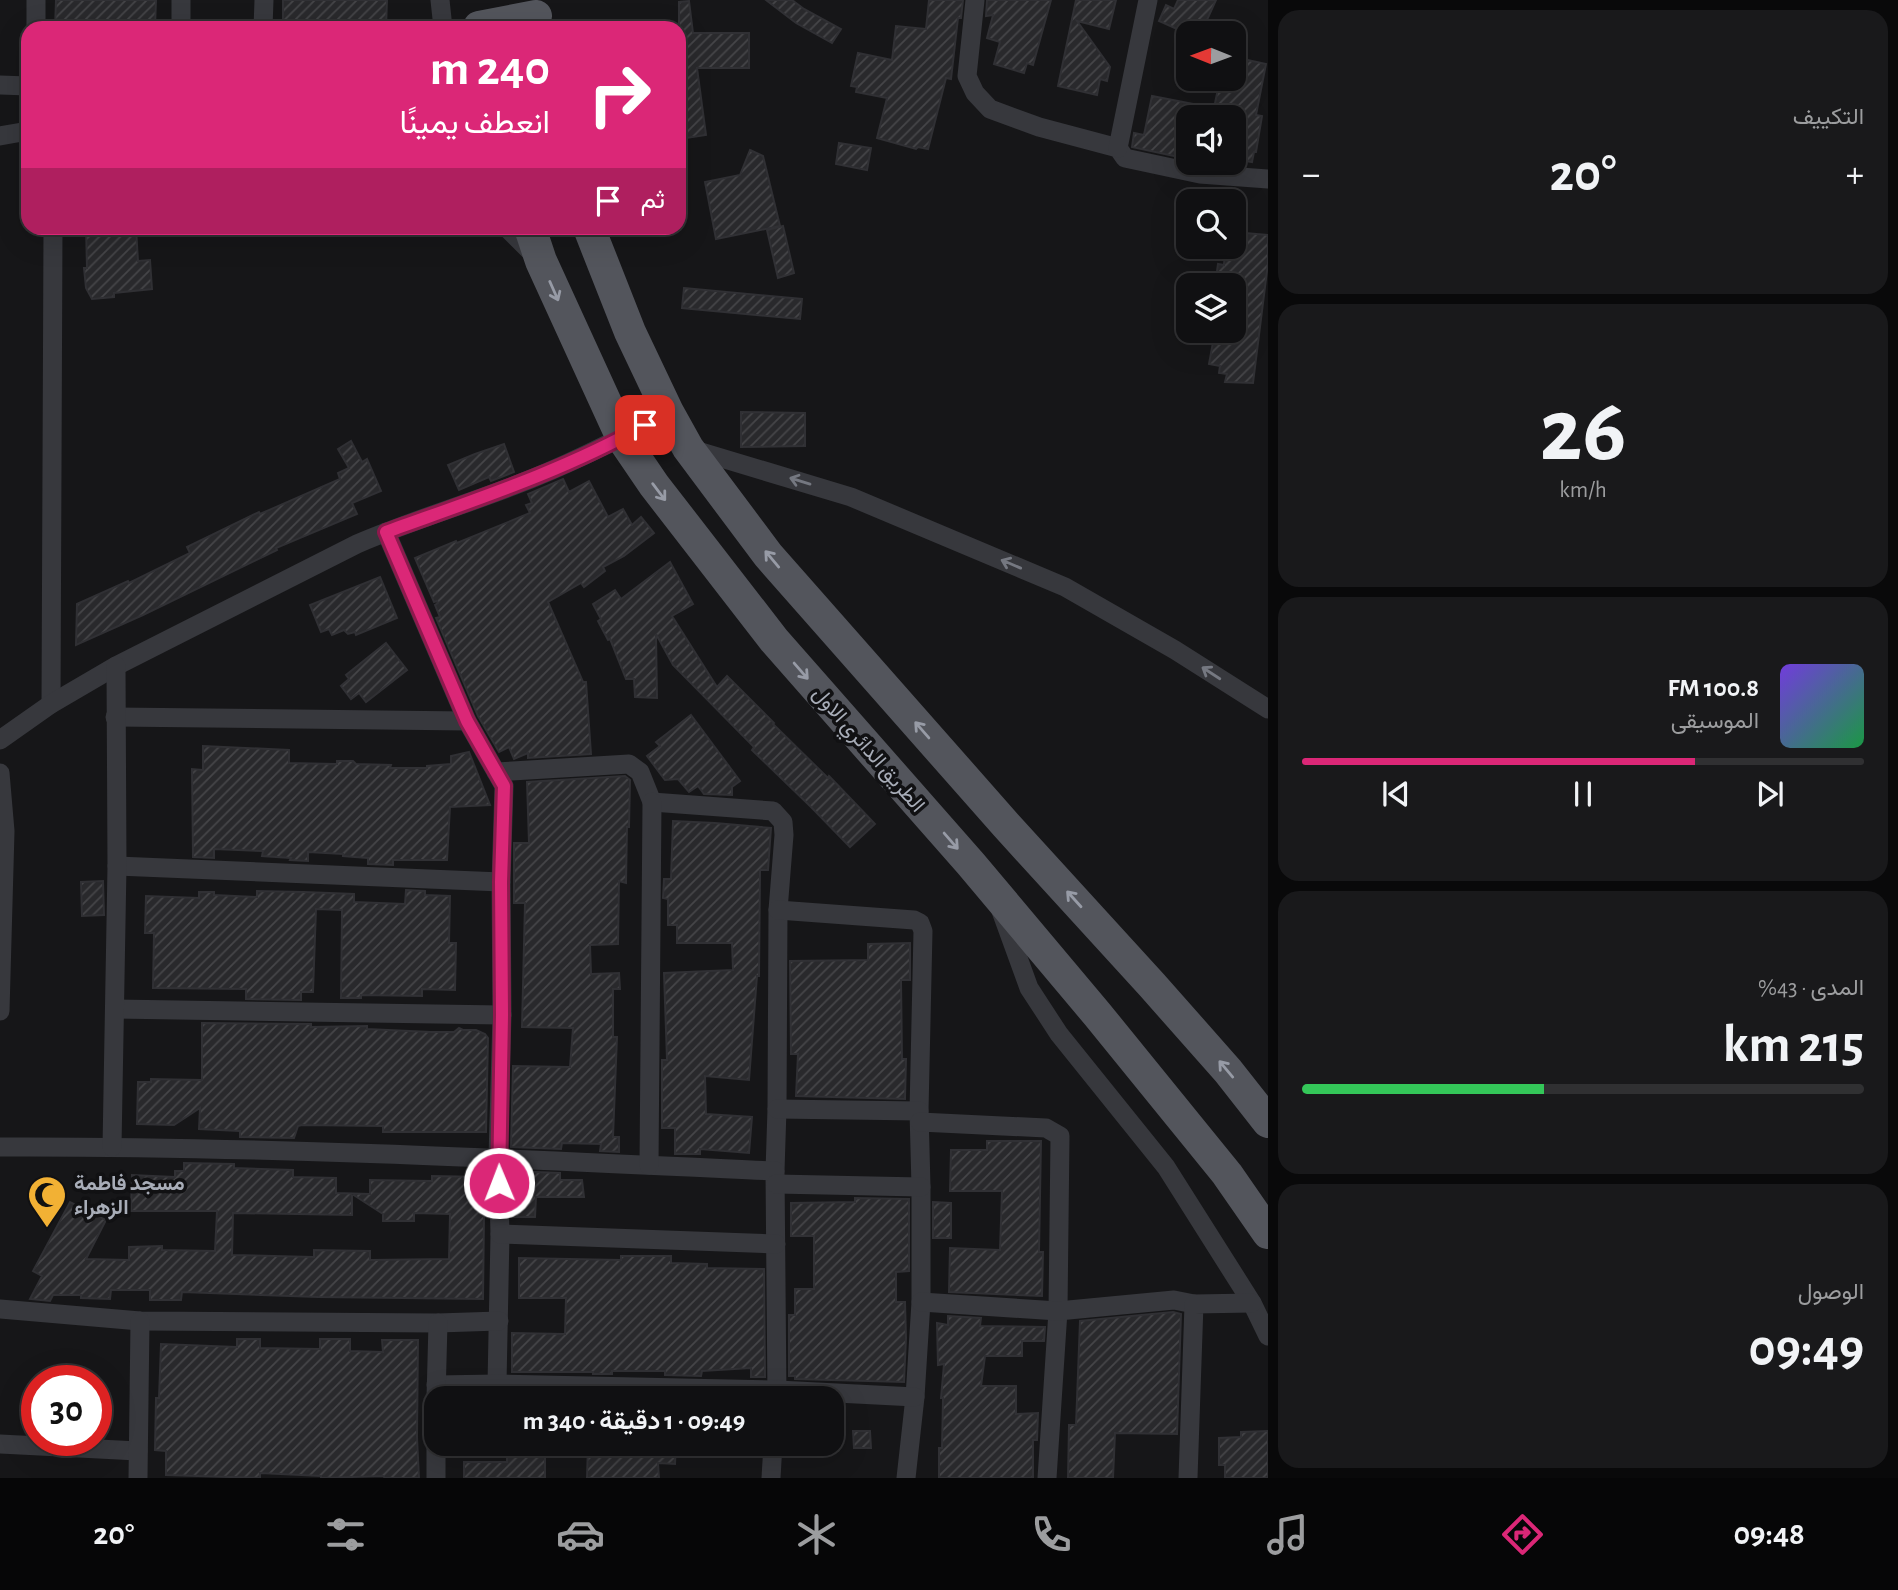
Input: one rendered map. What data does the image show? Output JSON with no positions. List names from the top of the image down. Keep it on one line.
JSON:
{"streets":{"main road":["الطريق الدائري الاول"]},"places":{"mosque":["مسجد فاطمة الزهراء"]},"north":"left","page":{"tile":["التكييف",["26","km/h"],["المدى · 43%","215 km"],["الوصول","09:49"]],"turn":["240 m","انعطف يمينًا"],"heat":["−","20°","+"],"then":"ثم","song":["100.8 FM","الموسيقى"],"limit":"30","trip":"09:49 · 1 دقيقة · 340 m","tabs":["09:48","20°"]}}
